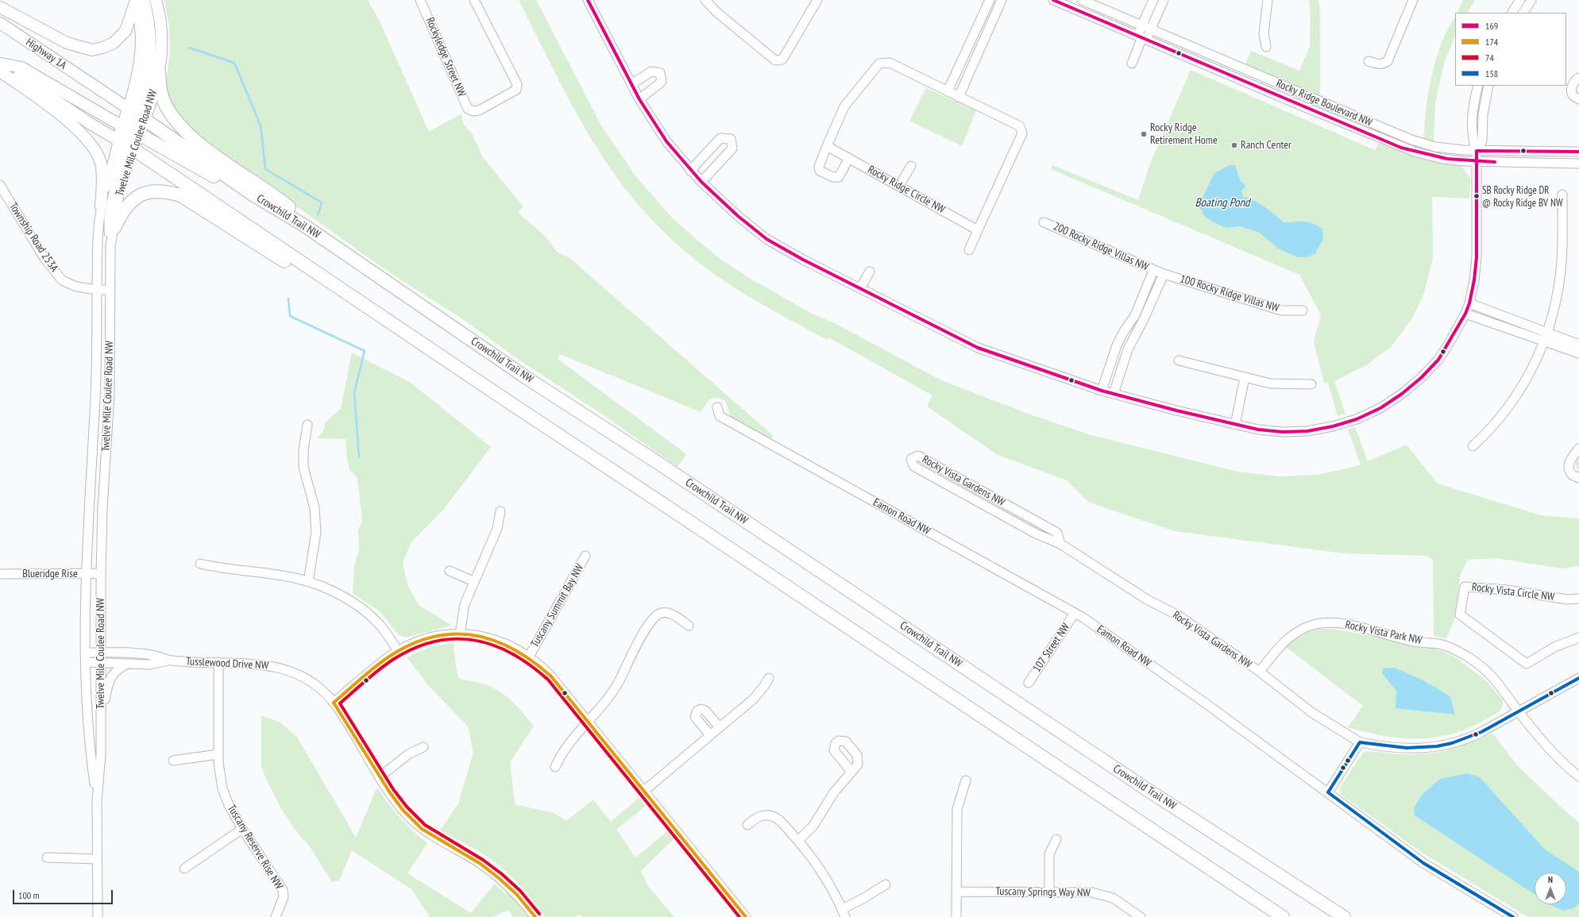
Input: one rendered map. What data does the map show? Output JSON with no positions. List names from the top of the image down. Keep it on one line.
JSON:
{"streets":{"highway":["Crowchild Trail NW"],"main road":["Highway 1A","Twelve Mile Coulee Road NW"],"street":["Rockyledge Street NW","Rocky Ridge Boulevard NW","Rocky Ridge Circle NW","Township Road 253A","200 Rocky Ridge Villas NW","100 Rocky Ridge Villas NW","Rocky Vista Gardens NW","Eamon Road NW","Blueridge Rise","Rocky Vista Circle NW","Tuscany Summit Bay NW","Rocky Vista Park NW","107 Street NW","Tusslewood Drive NW","Tuscany Reserve Rise NW","Tuscany Springs Way NW"]},"crossings":[["Highway 1A","Crowchild Trail NW"],["Twelve Mile Coulee Road NW","Crowchild Trail NW"],["Twelve Mile Coulee Road NW","Township Road 253A"],["Twelve Mile Coulee Road NW","Blueridge Rise"],["Twelve Mile Coulee Road NW","Tusslewood Drive NW"],["200 Rocky Ridge Villas NW","100 Rocky Ridge Villas NW"],["Rocky Vista Gardens NW","Rocky Vista Park NW"],["Eamon Road NW","107 Street NW"],["Tusslewood Drive NW","Tuscany Reserve Rise NW"]],"water":["Boating Pond"],"places":["Rocky Ridge Retirement Home","Ranch Center","SB Rocky Ridge DR @ Rocky Ridge BV NW"],"lines":["transit line 169","transit line 174","transit line 74","transit line 158"],"legend":["169","174","74","158"],"scale_bar":"100 m","north":"top"}
